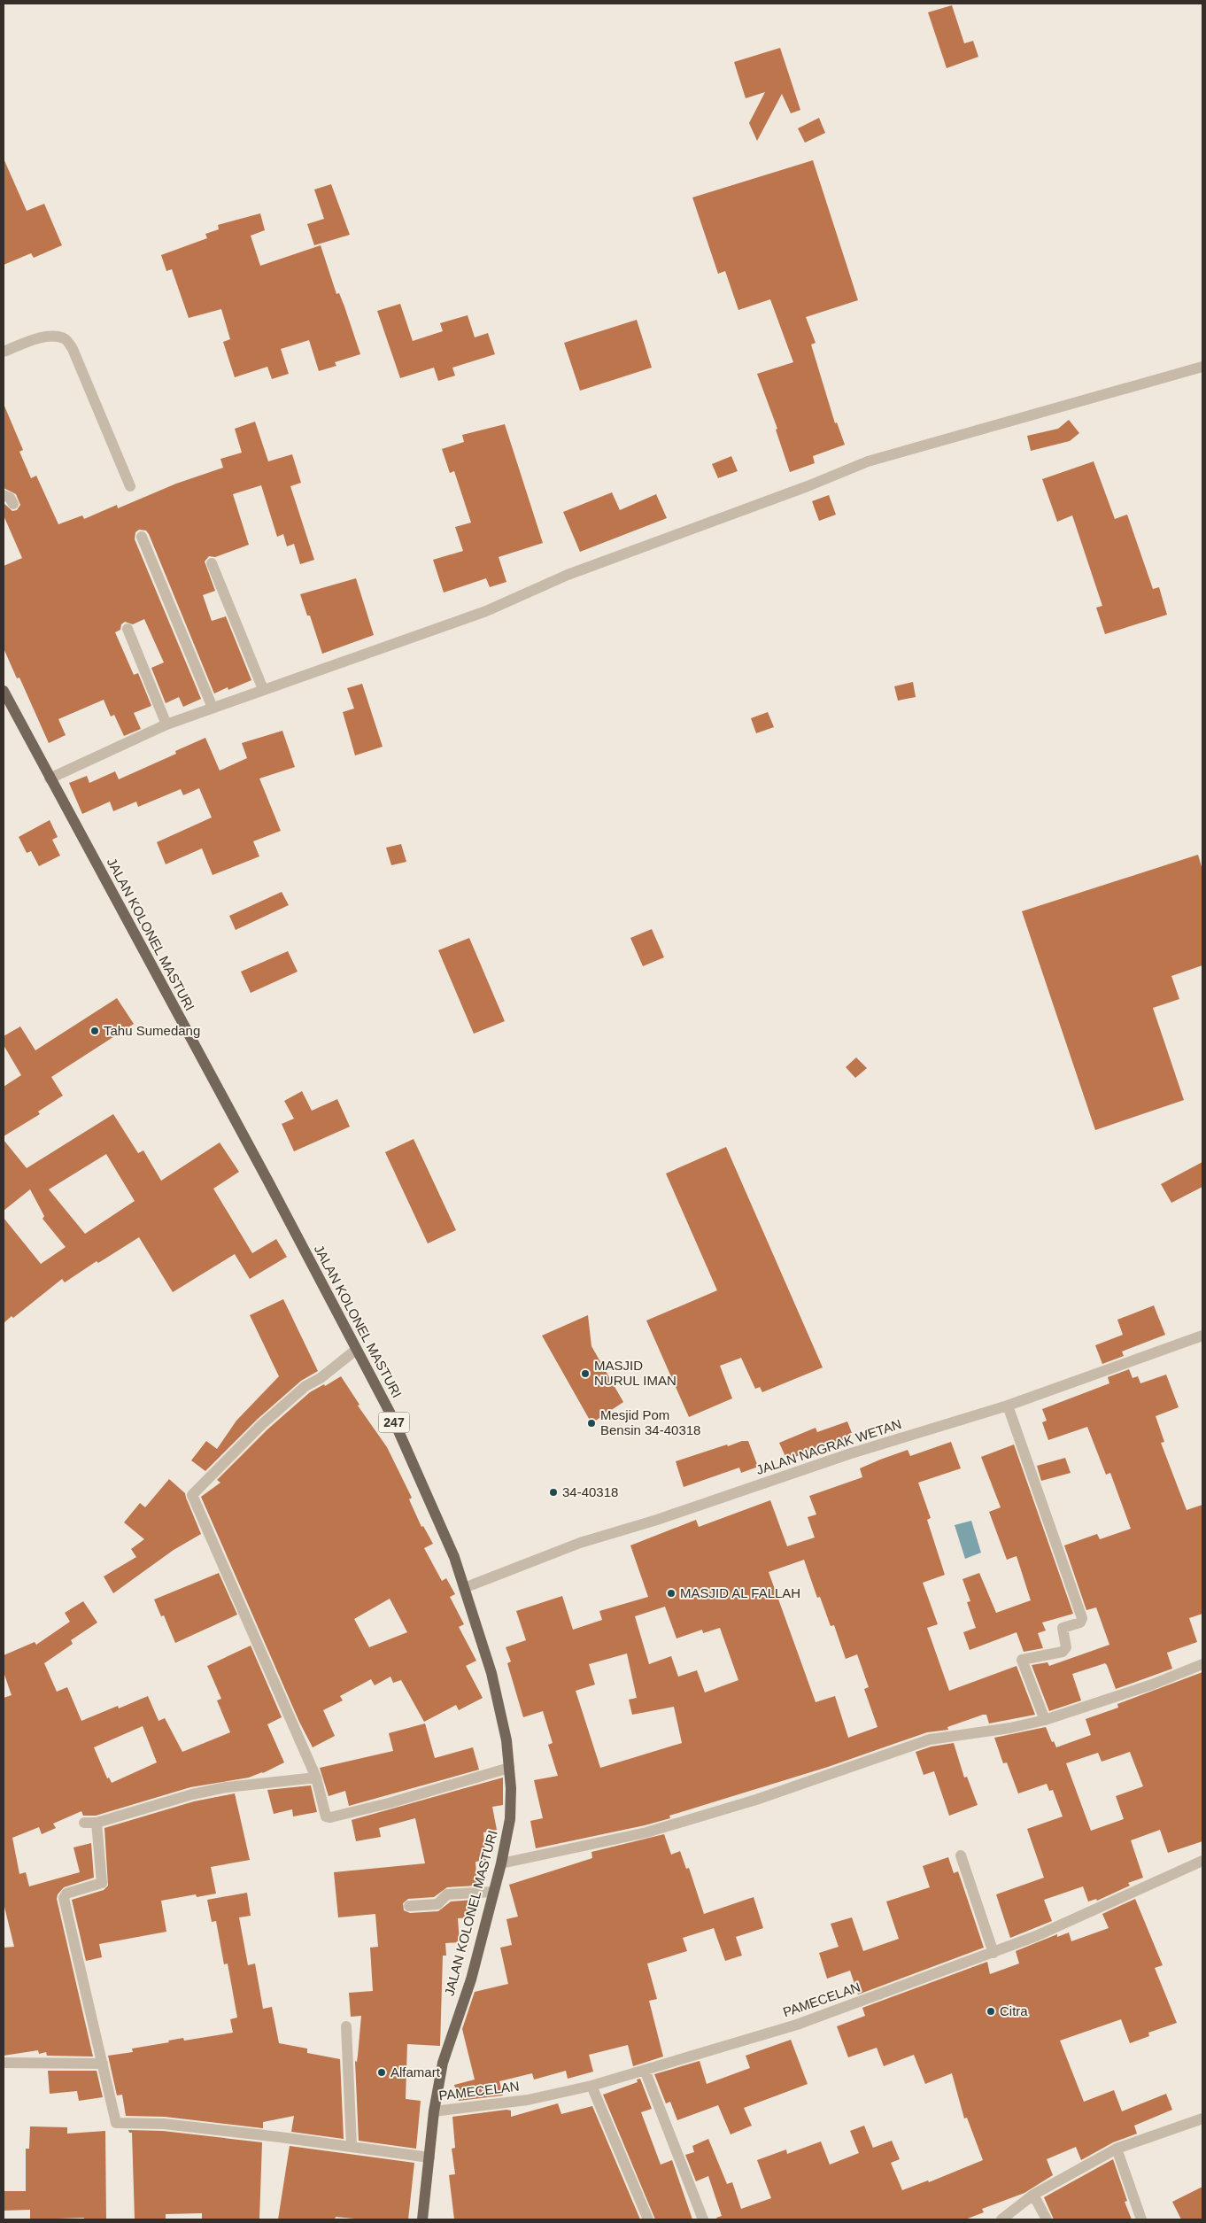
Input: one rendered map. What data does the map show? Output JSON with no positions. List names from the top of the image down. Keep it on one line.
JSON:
{"streets":{"main road":["JALAN KOLONEL MASTURI","247"],"street":["JALAN NAGRAK WETAN","PAMECELAN"]},"crossings":[["JALAN KOLONEL MASTURI","JALAN NAGRAK WETAN"],["JALAN KOLONEL MASTURI","PAMECELAN"]],"places":["Tahu Sumedang","MASJID NURUL IMAN","Mesjid Pom Bensin 34-40318","34-40318","MASJID AL FALLAH","Citra","Alfamart"]}
